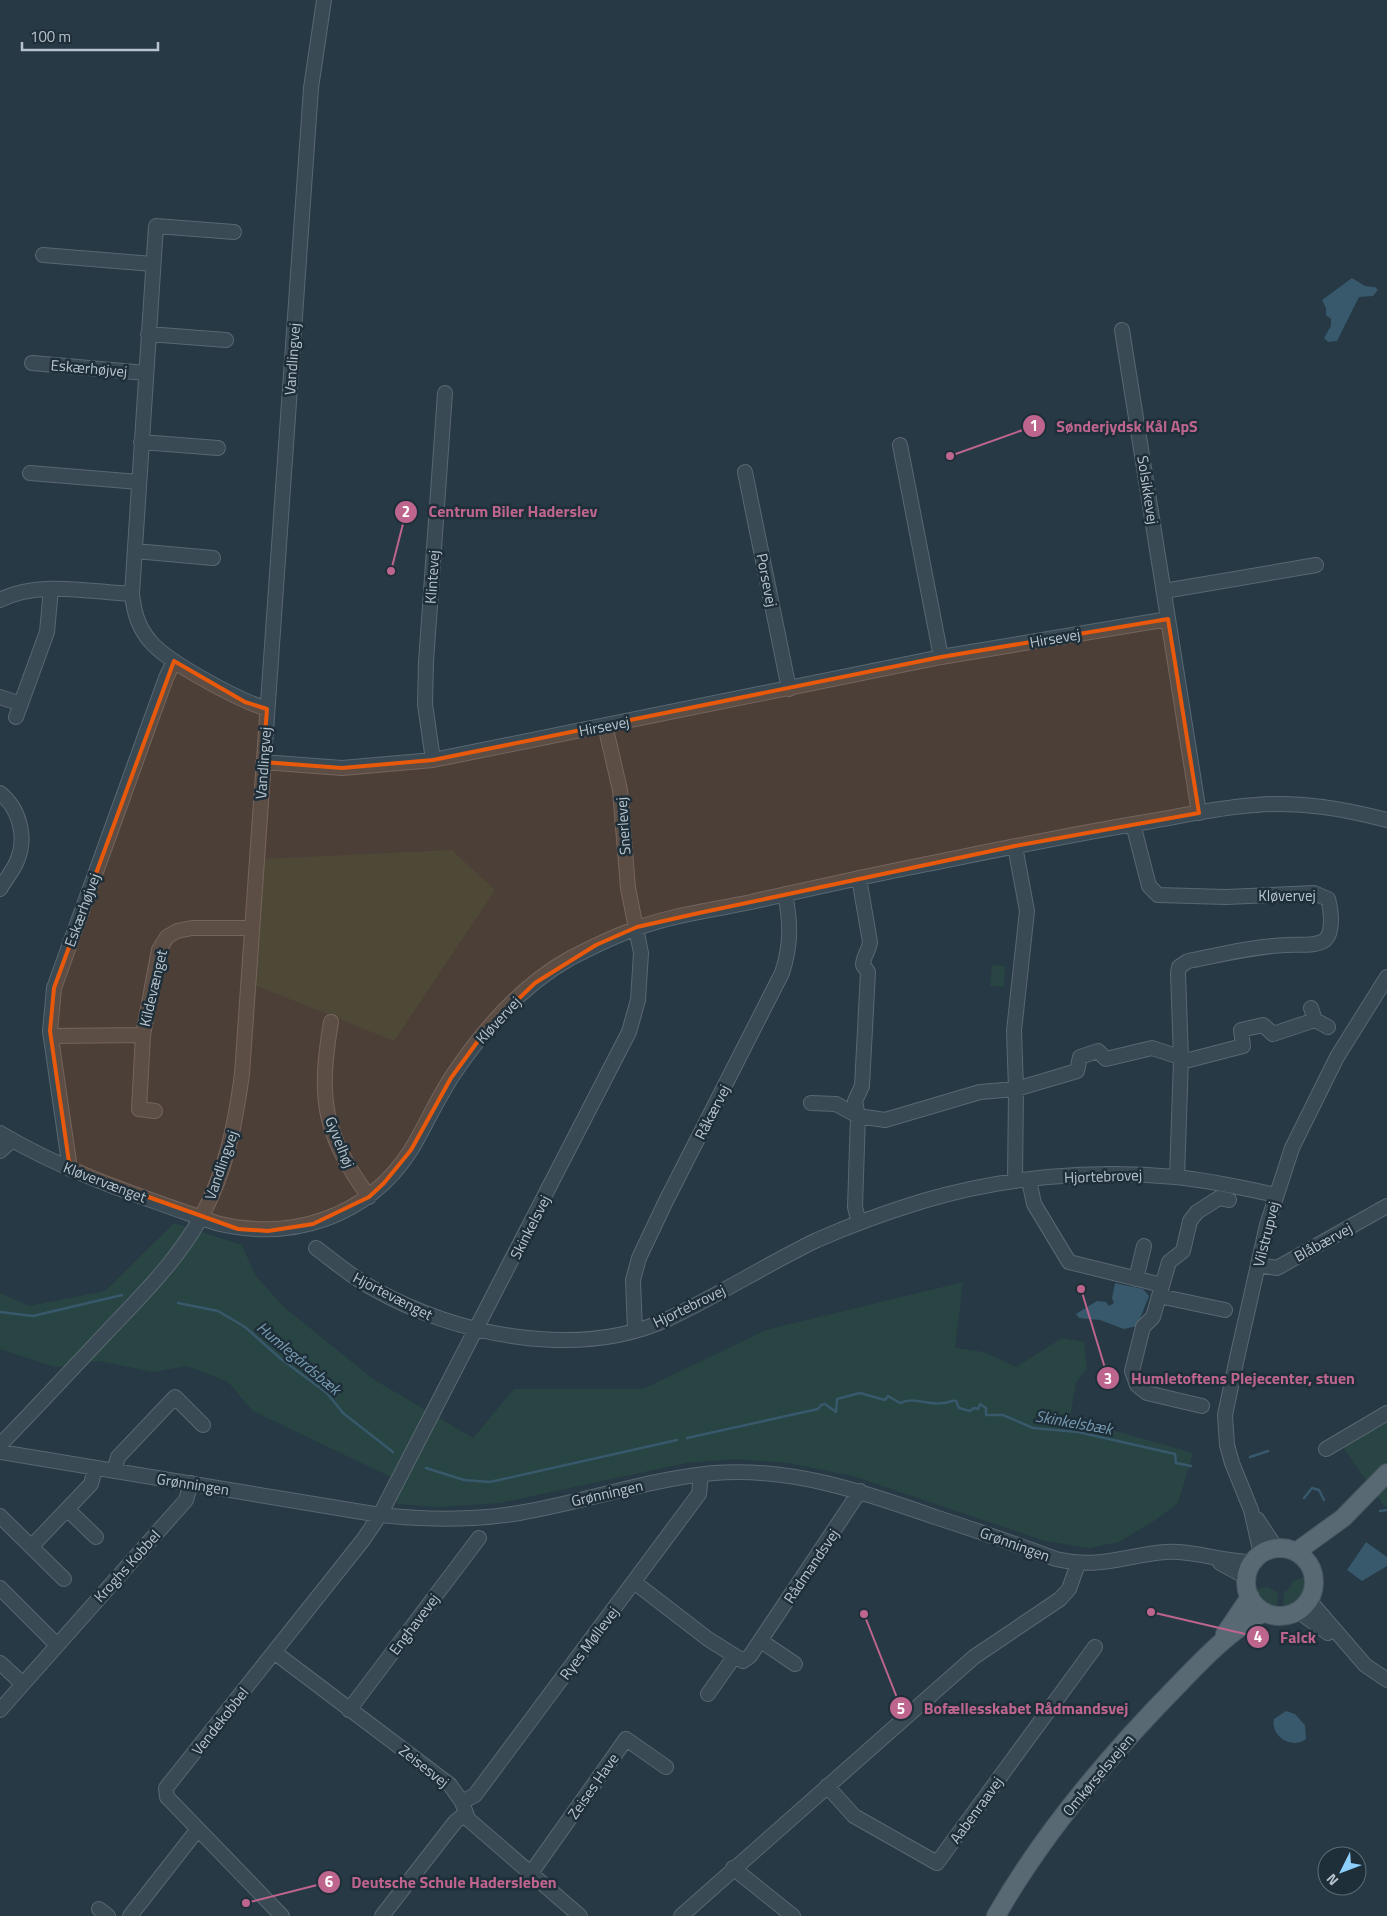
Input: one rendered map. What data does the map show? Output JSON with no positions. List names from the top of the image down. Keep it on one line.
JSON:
{"streets":{"main road":["Omkørselsvejen"],"street":["Vandlingvej","Eskærhøjvej","Solsikkevej","Klintevej","Porsevej","Hirsevej","Snerlevej","Kløvervej","Kildevænget","Råkærvej","Gyvelhøj","Hjortebrovej","Kløvervænget","Skinkelsvej","Vilstrupvej","Blåbærvej","Hjortevænget","Grønningen","Kroghs Kobbel","Rådmandsvej","Enghavevej","Ryes Møllevej","Vendekobbel","Zeisesvej","Zeises Have","Aabenraavej"]},"crossings":[["Vandlingvej","Eskærhøjvej"],["Vandlingvej","Hirsevej"],["Vandlingvej","Kløvervej"],["Vandlingvej","Kildevænget"],["Vandlingvej","Kløvervænget"],["Eskærhøjvej","Kildevænget"],["Eskærhøjvej","Kløvervænget"],["Solsikkevej","Hirsevej"],["Solsikkevej","Kløvervej"],["Klintevej","Hirsevej"],["Porsevej","Hirsevej"],["Hirsevej","Snerlevej"],["Snerlevej","Kløvervej"],["Snerlevej","Skinkelsvej"],["Kløvervej","Råkærvej"],["Kløvervej","Gyvelhøj"],["Kløvervej","Kløvervænget"],["Kløvervej","Skinkelsvej"],["Råkærvej","Hjortebrovej"],["Hjortebrovej","Skinkelsvej"],["Hjortebrovej","Vilstrupvej"],["Hjortebrovej","Hjortevænget"],["Skinkelsvej","Hjortevænget"],["Skinkelsvej","Grønningen"],["Skinkelsvej","Vendekobbel"],["Vilstrupvej","Blåbærvej"],["Vilstrupvej","Grønningen"],["Vilstrupvej","Omkørselsvejen"],["Grønningen","Kroghs Kobbel"],["Grønningen","Rådmandsvej"],["Grønningen","Ryes Møllevej"],["Grønningen","Vendekobbel"],["Grønningen","Omkørselsvejen"],["Enghavevej","Zeisesvej"],["Ryes Møllevej","Zeisesvej"],["Vendekobbel","Zeisesvej"],["Zeisesvej","Zeises Have"]],"water":["Humlegårdsbæk","Skinkelsbæk"],"places":["Sønderjydsk Kål ApS","Centrum Biler Haderslev","Humletoftens Plejecenter, stuen","Falck","Bofællesskabet Rådmandsvej","Deutsche Schule Hadersleben"],"scale_bar":"100 m","north":"bottom left"}
